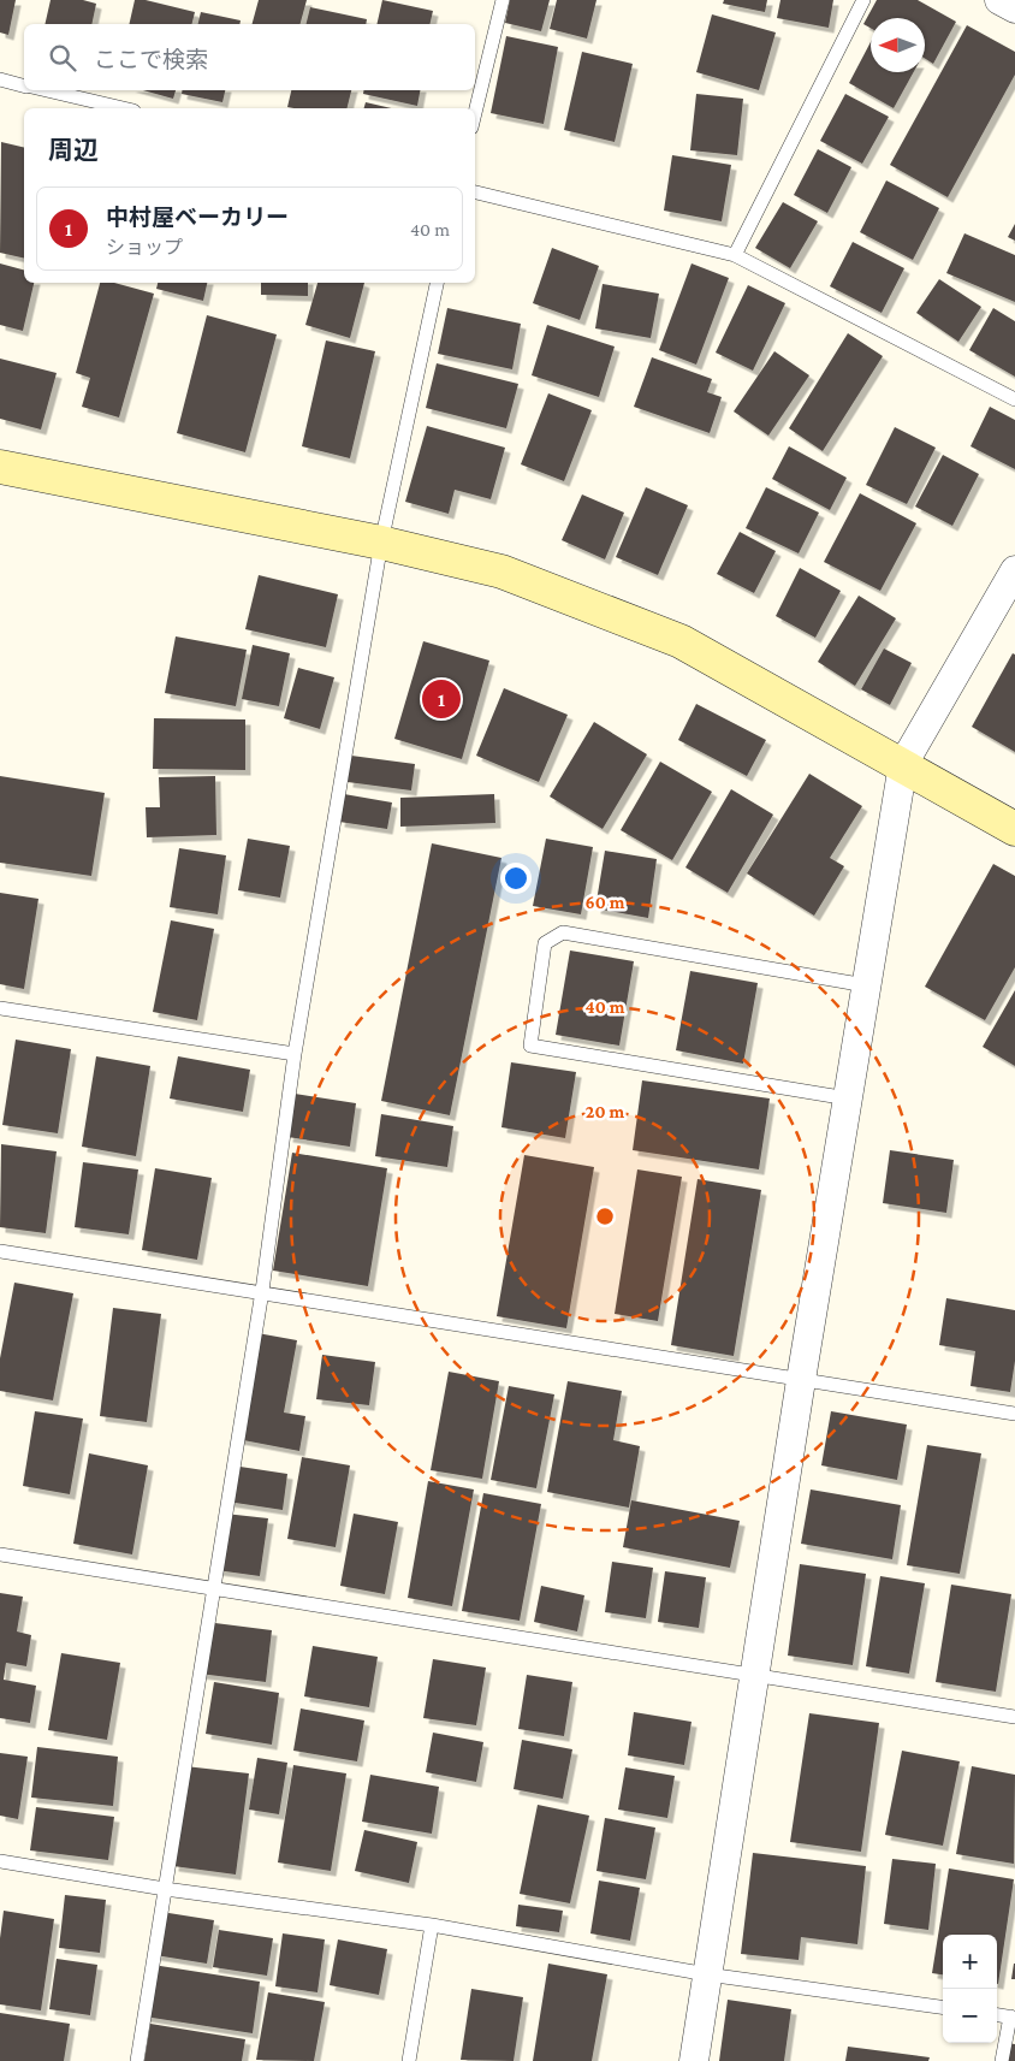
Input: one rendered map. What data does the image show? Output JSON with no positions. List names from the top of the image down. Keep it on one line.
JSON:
{"north":"left","page":{"search":"ここで検索","heading":"周辺","list":[{"mark":"1","name":"中村屋ベーカリー","note":"ショップ","value":"40 m"}],"pins":"1","map_buttons":["+","−"]},"rings":["60 m","40 m","20 m"]}
